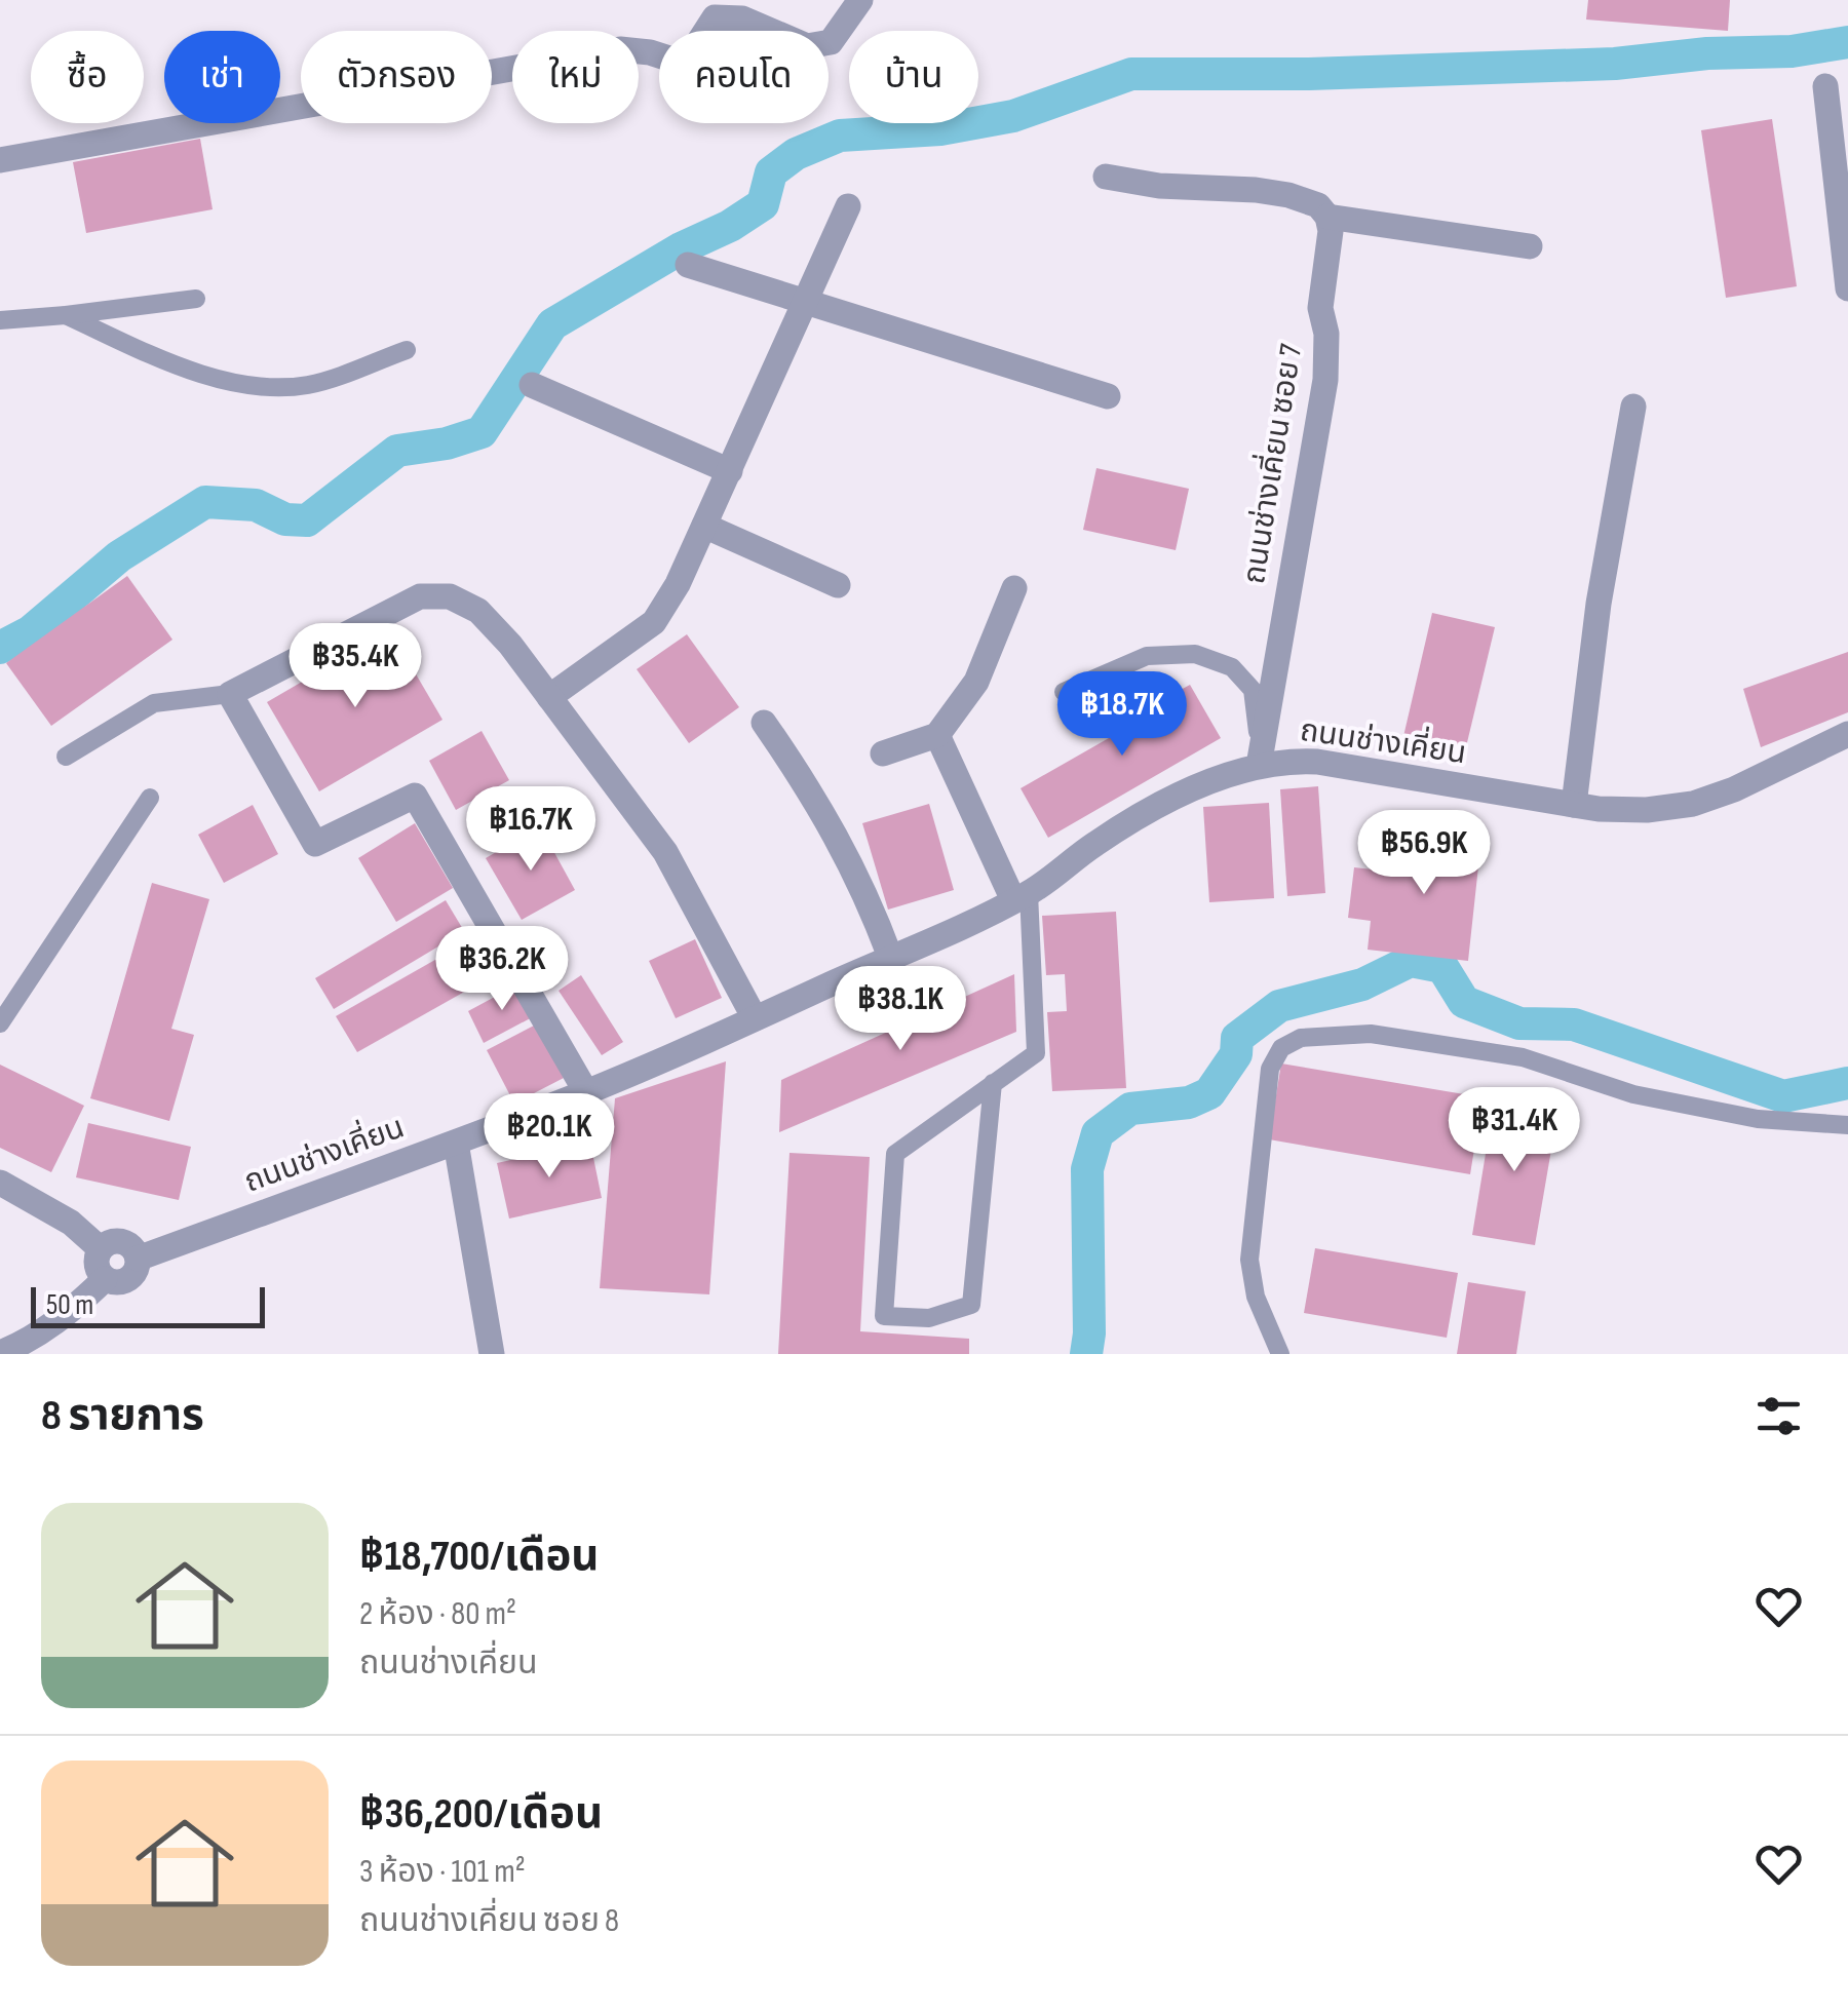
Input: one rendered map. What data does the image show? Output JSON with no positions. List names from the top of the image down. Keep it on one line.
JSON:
{"streets":{"street":["ถนนช่างเคี่ยน ซอย 7","ถนนช่างเคี่ยน"]},"crossings":[["ถนนช่างเคี่ยน ซอย 7","ถนนช่างเคี่ยน"]],"scale_bar":"50 m","page":{"chip":["ซื้อ","เช่า","ตัวกรอง","ใหม่","คอนโด","บ้าน"],"price":["฿35.4K","฿18.7K","฿16.7K","฿56.9K","฿36.2K","฿38.1K","฿31.4K","฿20.1K"],"scale":"50 m","heading":"8 รายการ","list":[{"name":"฿18,700/เดือน","note":"2 ห้อง · 80 m² · ถนนช่างเคี่ยน"},{"name":"฿36,200/เดือน","note":"3 ห้อง · 101 m² · ถนนช่างเคี่ยน ซอย 8"}]}}
